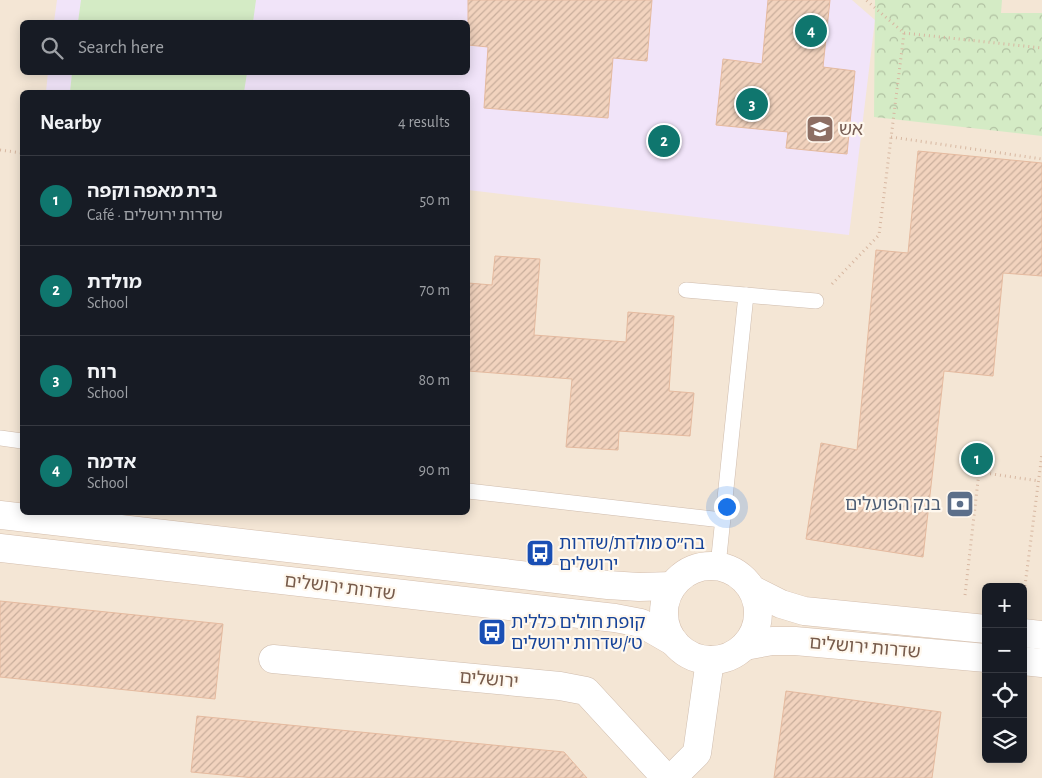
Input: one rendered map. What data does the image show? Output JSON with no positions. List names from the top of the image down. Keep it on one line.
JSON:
{"streets":{"street":["שדרות ירושלים","ירושלים"]},"places":{"school or university":["אש"],"bank":["בנק הפועלים"],"bus stop":["בה״ס מולדת/שדרות ירושלים","קופת חולים כללית ט׳/שדרות ירושלים"]},"page":{"pins":["4","3","2","1"],"search":"Search here","heading":["Nearby","4 results"],"list":[{"mark":"1","name":"בית מאפה וקפה","note":"Café · שדרות ירושלים","value":"50 m"},{"mark":"2","name":"מולדת","note":"School","value":"70 m"},{"mark":"3","name":"רוח","note":"School","value":"80 m"},{"mark":"4","name":"אדמה","note":"School","value":"90 m"}],"map_buttons":["+","−"]}}
